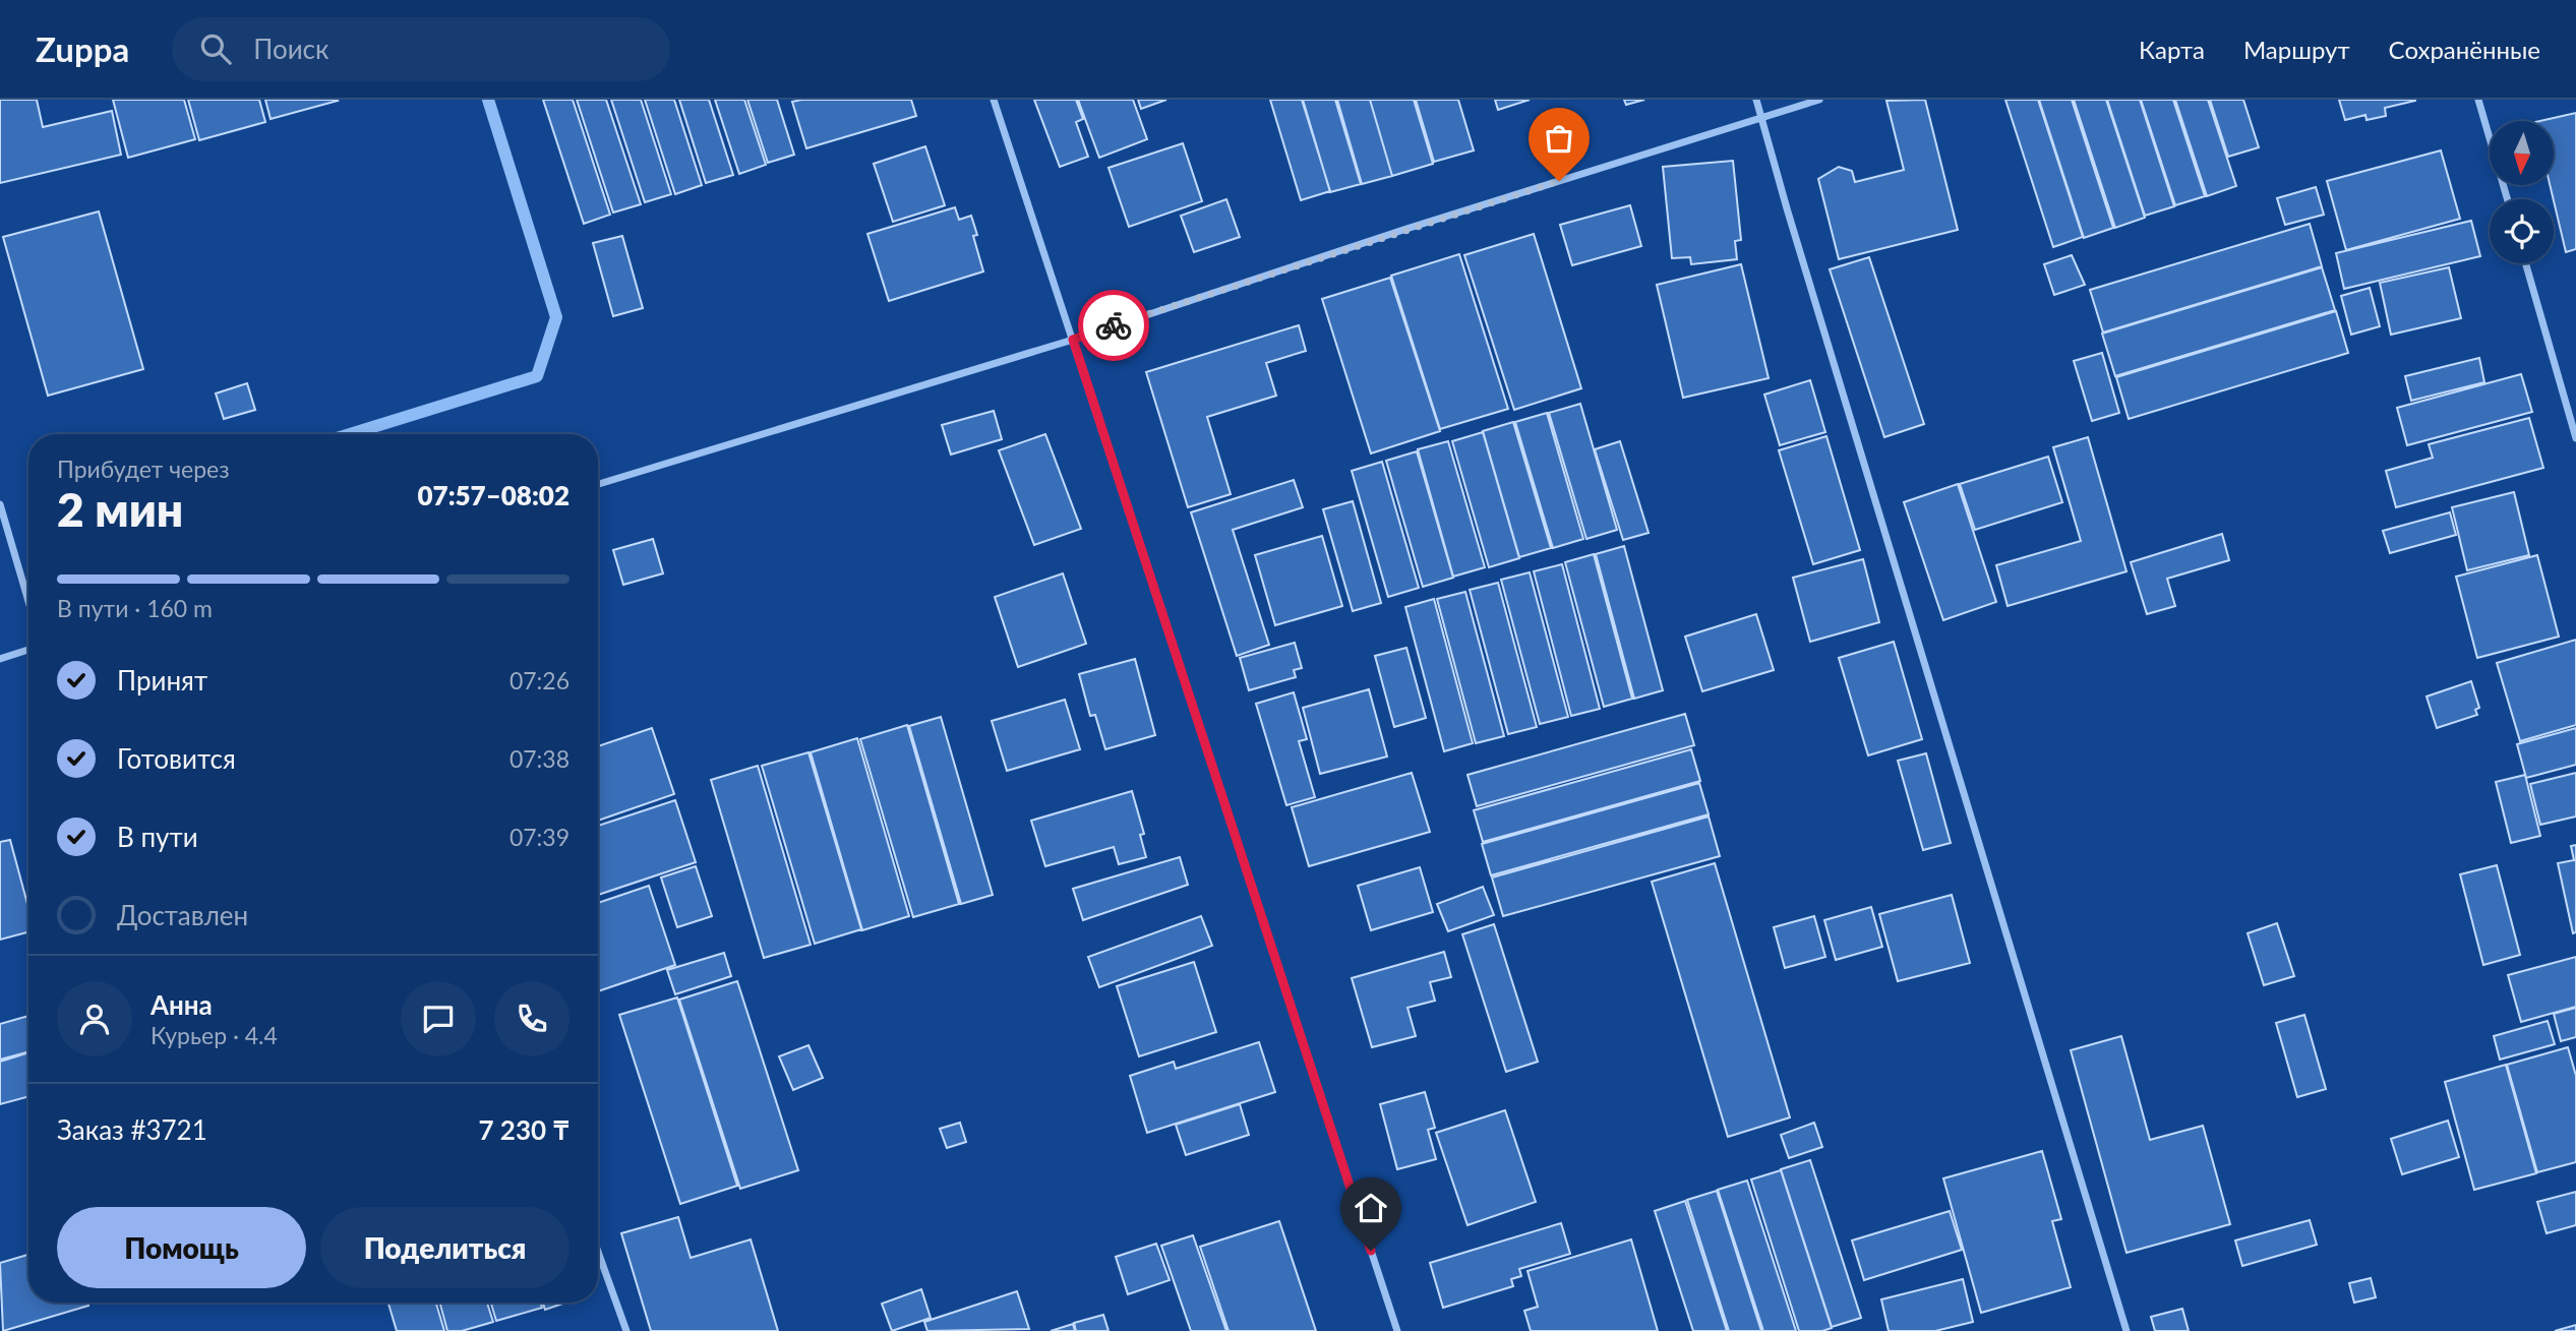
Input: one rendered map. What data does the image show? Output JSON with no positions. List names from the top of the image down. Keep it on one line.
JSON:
{"north":"bottom","page":{"header":"Zuppa","search":"Поиск","nav":["Карта","Маршрут","Сохранённые"],"heading":["2 мин","Прибудет через","07:57–08:02"],"panel":["Анна","Курьер · 4.4","Заказ #3721","7 230 ₸"],"bar":"В пути · 160 m","list":[["Принят","07:26"],["Готовится","07:38"],["В пути","07:39"],"Доставлен"],"buttons":["Помощь","Поделиться"]}}
